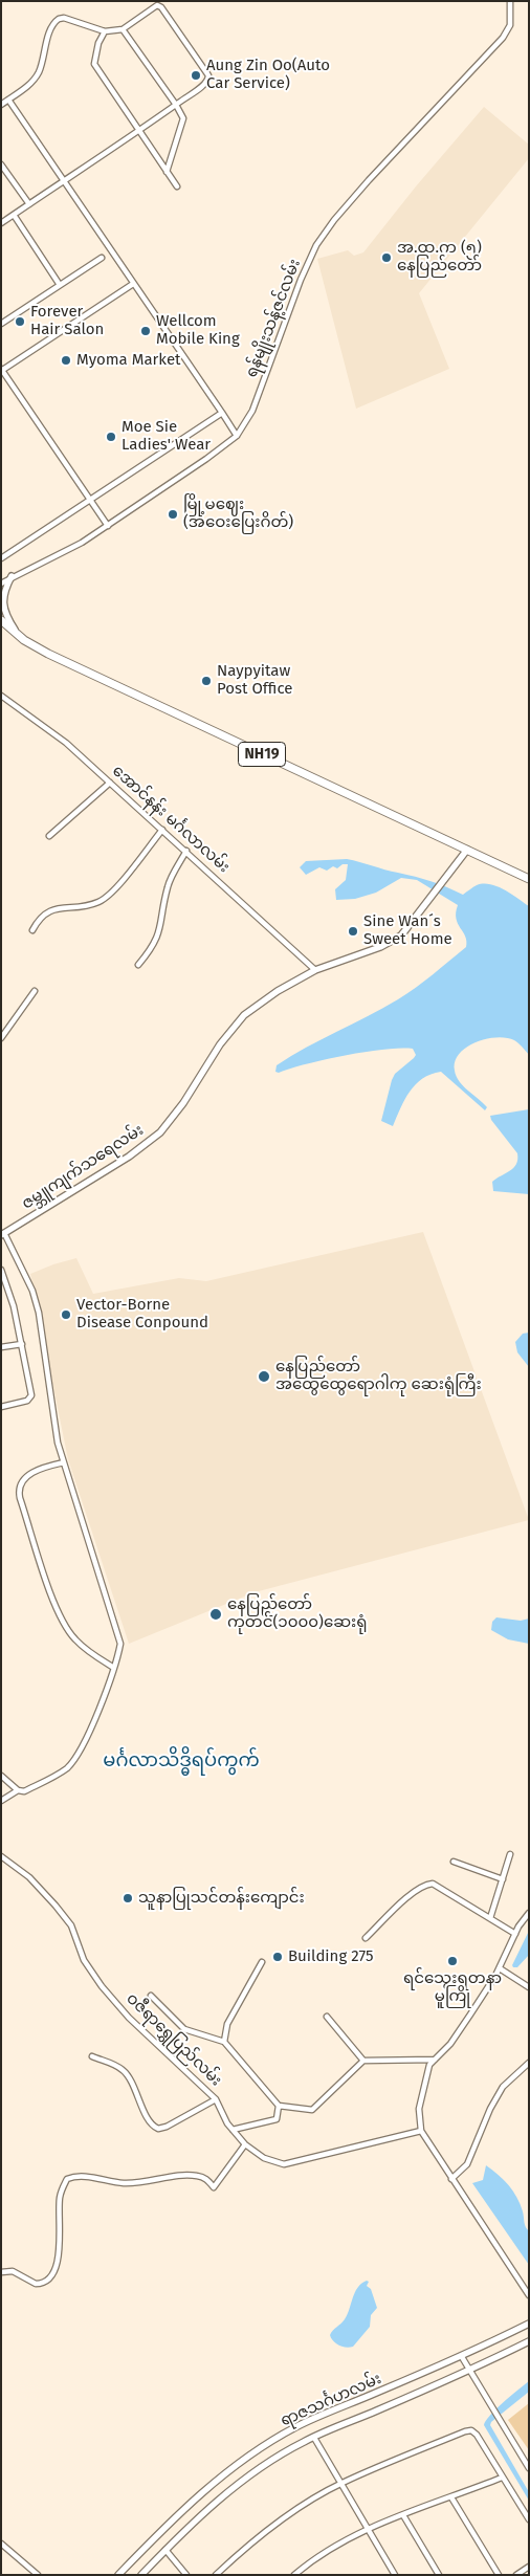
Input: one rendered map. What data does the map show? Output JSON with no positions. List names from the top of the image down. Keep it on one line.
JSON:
{"streets":{"highway":["NH19"],"main road":["ဇမ္ဘူကျက်သရေလမ်း","ရာဇသင်္ဂဟလမ်း"],"street":["ရန်မျိုးသန့်ဇင်လမ်း","အောင်နန်း မင်္ဂလာလမ်း","ဝဇီရာရွှေပြည်လမ်း"]},"crossings":[["NH19","ဇမ္ဘူကျက်သရေလမ်း"],["အောင်နန်း မင်္ဂလာလမ်း","ဇမ္ဘူကျက်သရေလမ်း"]],"districts":["မင်္ဂလာသိဒ္ဓိရပ်ကွက်"],"places":["Aung Zin Oo(Auto Car Service)","အ.ထ.က (၅) နေပြည်တော်","Forever Hair Salon","Wellcom Mobile King","Myoma Market","Moe Sie Ladies' Wear","မြို့မဈေး (အဝေးပြေးဂိတ်)","Naypyitaw Post Office","Sine Wan´s Sweet Home","Vector-Borne Disease Conpound","နေပြည်တော် အထွေထွေရောဂါကု ဆေးရုံကြီး","နေပြည်တော် ကုတင်(၁၀၀၀)ဆေးရုံ","သူနာပြုသင်တန်းကျောင်း","Building 275","ရင်သွေးရတနာ မူကြို"]}
